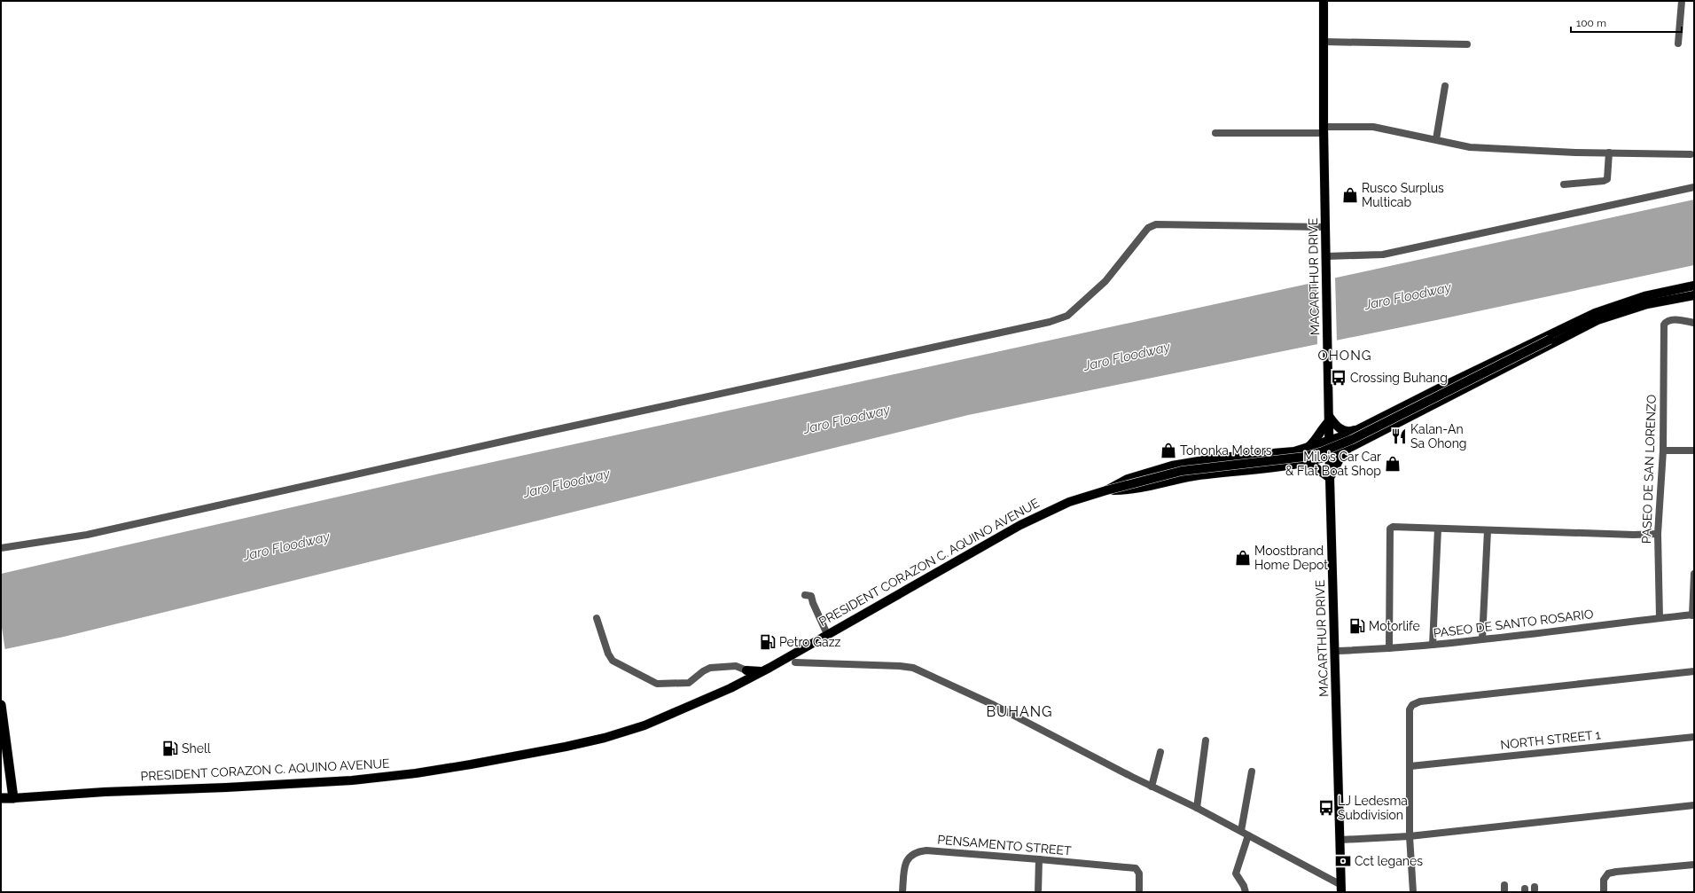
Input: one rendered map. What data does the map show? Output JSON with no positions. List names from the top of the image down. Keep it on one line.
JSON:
{"streets":{"highway":["PRESIDENT CORAZON C. AQUINO AVENUE"],"main road":["MACARTHUR DRIVE"],"street":["PASEO DE SAN LORENZO","PASEO DE SANTO ROSARIO","NORTH STREET 1","PENSAMENTO STREET"]},"crossings":[["MACARTHUR DRIVE","PRESIDENT CORAZON C. AQUINO AVENUE"],["MACARTHUR DRIVE","PASEO DE SANTO ROSARIO"],["PASEO DE SAN LORENZO","PASEO DE SANTO ROSARIO"]],"districts":["OHONG","BUHANG"],"water":["Jaro Floodway"],"places":{"shop":["Rusco Surplus Multicab","Tohonka Motors","Milo's Car Car & Flat Boat Shop","Moostbrand Home Depot"],"bus stop":["Crossing Buhang","LJ Ledesma Subdivision"],"restaurant":["Kalan-An Sa Ohong"],"fuel station":["Motorlife","Petro Gazz","Shell"],"bank":["Cct leganes"]},"scale_bar":"100 m"}
